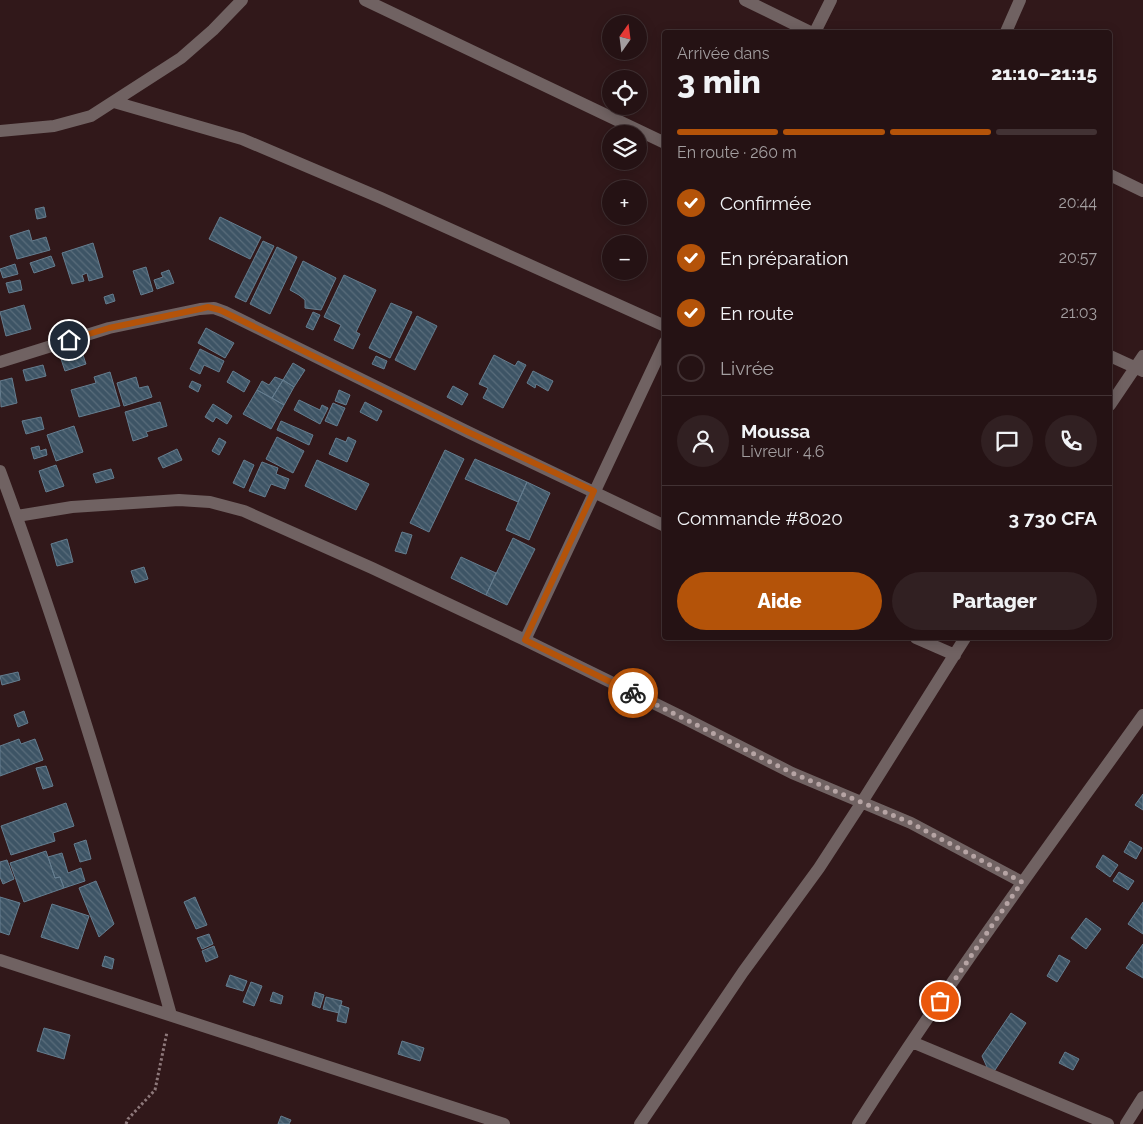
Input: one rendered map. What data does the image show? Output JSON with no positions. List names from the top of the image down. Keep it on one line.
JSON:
{"north":"top","page":{"map_buttons":["+","−"],"heading":["3 min","Arrivée dans","21:10–21:15"],"panel":["Moussa","Livreur · 4.6","Commande #8020","3 730 CFA"],"bar":"En route · 260 m","list":[["Confirmée","20:44"],["En préparation","20:57"],["En route","21:03"],"Livrée"],"buttons":["Aide","Partager"]}}
